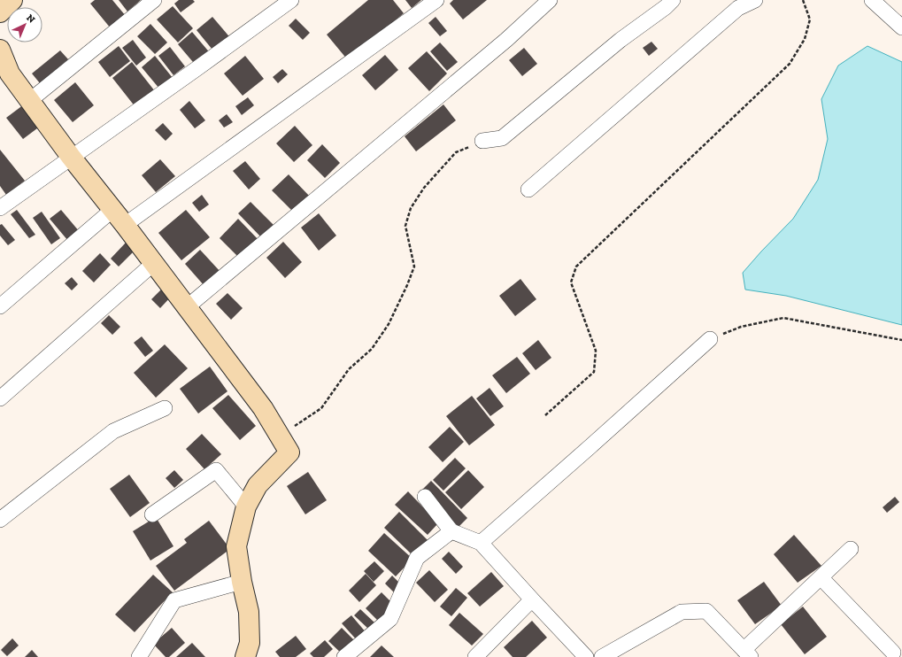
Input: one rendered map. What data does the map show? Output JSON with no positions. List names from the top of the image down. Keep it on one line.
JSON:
{"north":"top right"}
